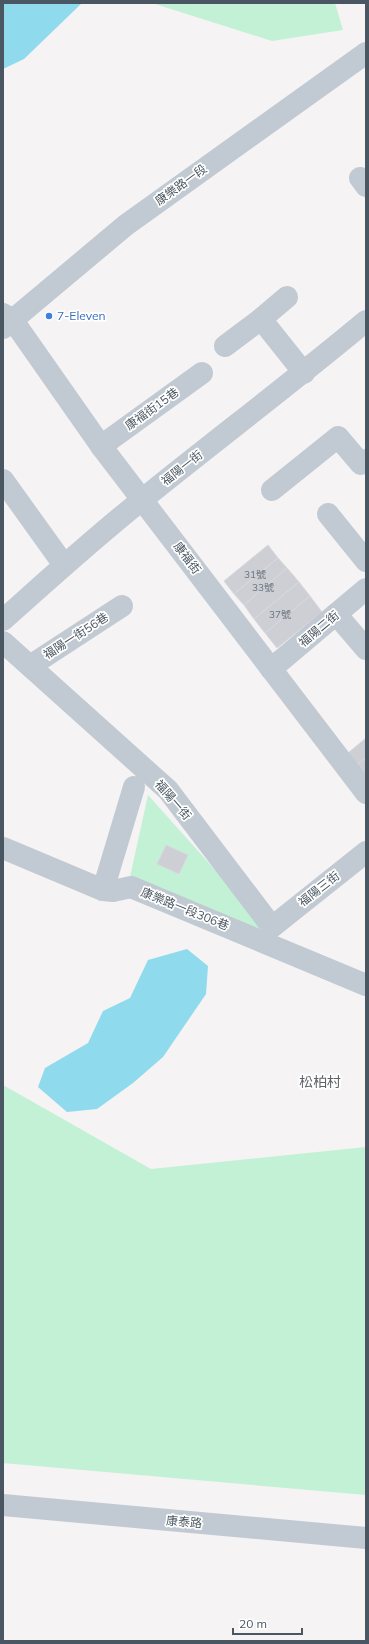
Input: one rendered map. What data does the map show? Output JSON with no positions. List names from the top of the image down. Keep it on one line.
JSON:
{"streets":{"street":["康樂路一段","康福街15巷","福陽一街","康福街","福陽二街","福陽一街56巷","福陽三街","康樂路一段306巷","康泰路"]},"crossings":[["康樂路一段","康福街"],["康福街15巷","康福街"],["福陽一街","康福街"],["福陽一街","福陽一街56巷"],["福陽一街","福陽三街"],["康福街","福陽二街"]],"districts":["松柏村"],"places":["7-Eleven"],"house_numbers":["31號","33號","37號"],"scale_bar":"20 m"}
